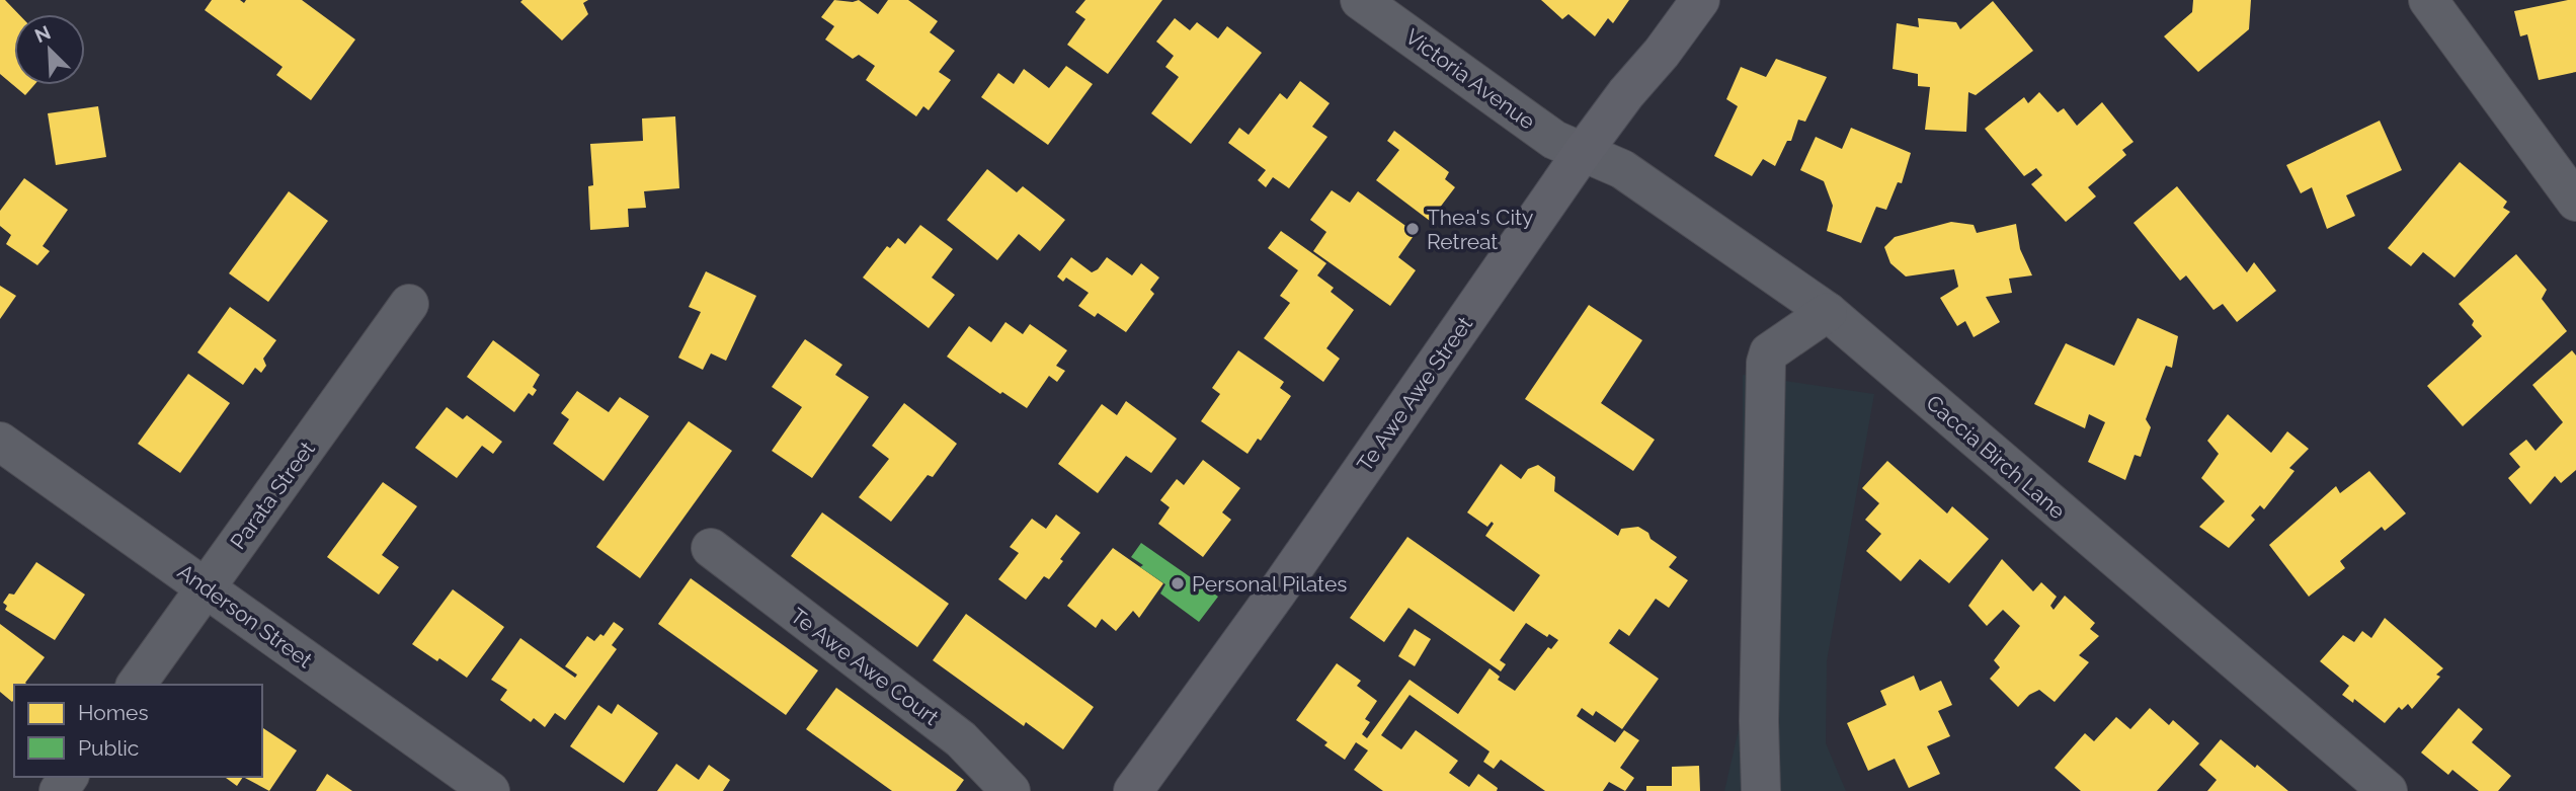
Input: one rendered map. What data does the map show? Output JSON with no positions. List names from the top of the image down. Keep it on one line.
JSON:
{"streets":{"main road":["Te Awe Awe Street"],"street":["Victoria Avenue","Caccia Birch Lane","Parata Street","Anderson Street","Te Awe Awe Court"]},"crossings":[["Victoria Avenue","Te Awe Awe Street"],["Victoria Avenue","Caccia Birch Lane"],["Te Awe Awe Street","Caccia Birch Lane"],["Parata Street","Anderson Street"]],"places":["Thea's City Retreat","Personal Pilates"],"legend":["Homes","Public"],"north":"top left"}
